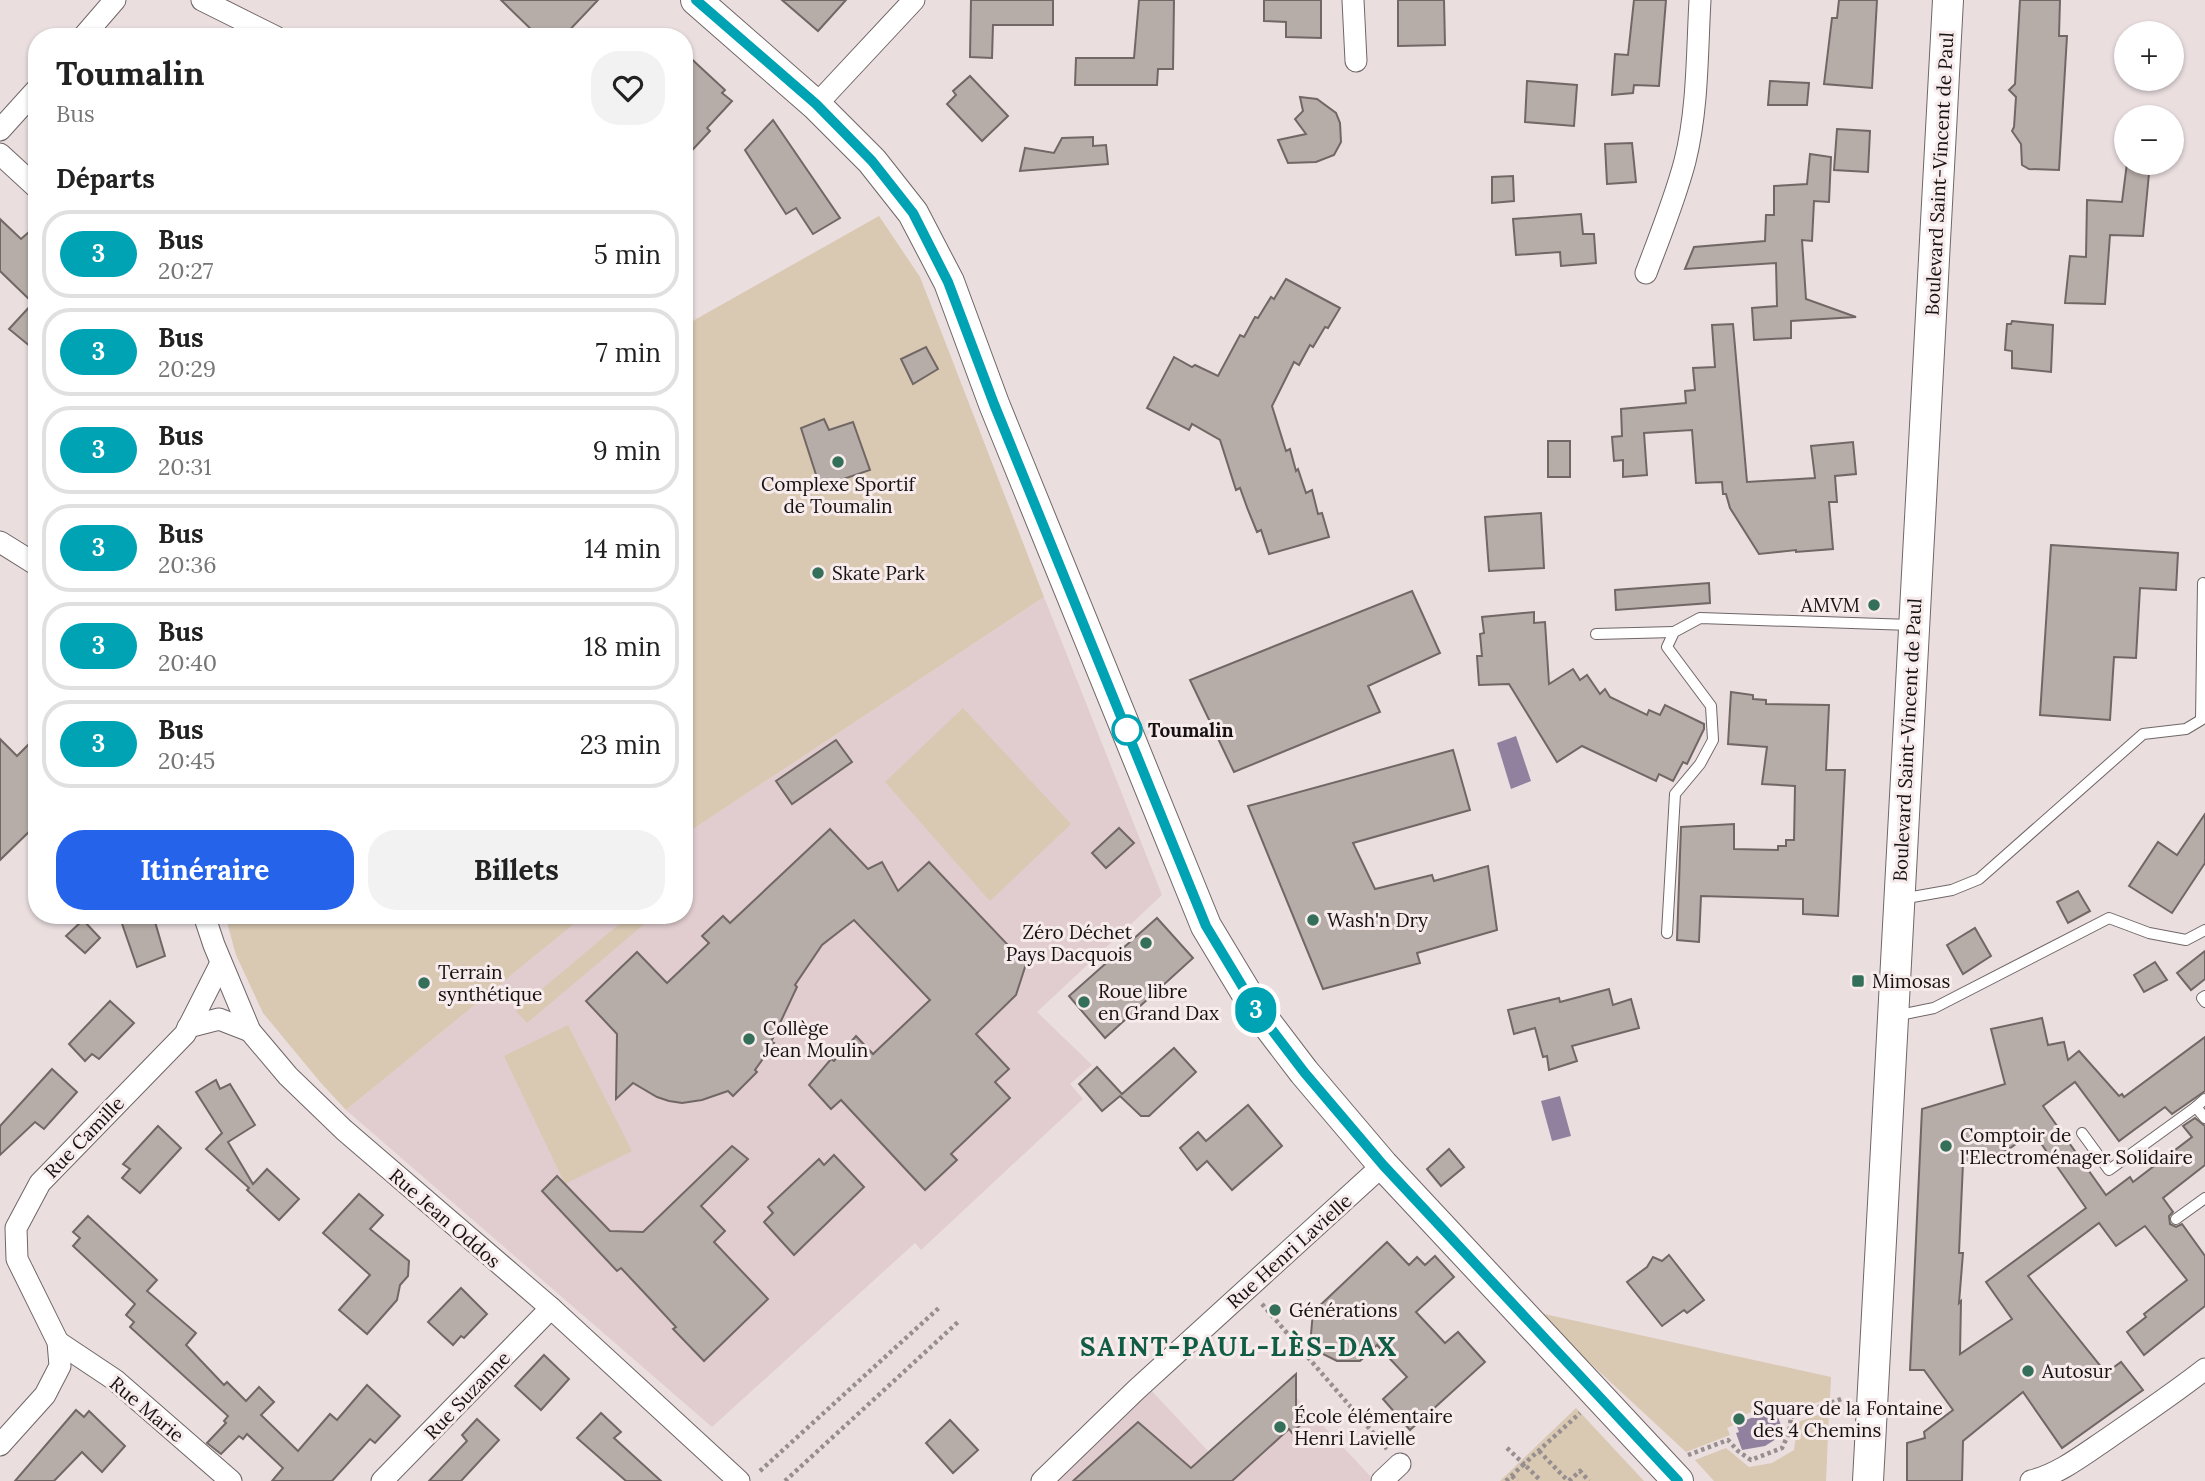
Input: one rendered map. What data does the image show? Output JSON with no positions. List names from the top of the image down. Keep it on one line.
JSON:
{"streets":{"main road":["Boulevard Saint-Vincent de Paul"],"street":["Rue Camille","Rue Jean Oddos","Rue Henri Lavielle","Rue Suzanne","Rue Marie"]},"crossings":[["Rue Camille","Rue Jean Oddos"],["Rue Camille","Rue Marie"],["Rue Jean Oddos","Rue Suzanne"]],"districts":["SAINT-PAUL-LÈS-DAX"],"places":{"other":["Complexe Sportif de Toumalin","Skate Park","AMVM","Toumalin","Wash'n Dry","Zéro Déchet Pays Dacquois","Terrain synthétique","Roue libre en Grand Dax","Collège Jean Moulin","Comptoir de l'Electroménager Solidaire","Générations","Autosur","Square de la Fontaine des 4 Chemins","École élémentaire Henri Lavielle"],"transit":["Mimosas"]},"lines":["bus line 3"],"page":{"on_map":"3","map_buttons":["+","−"],"heading":[["Toumalin","Bus"],"Départs"],"list":[{"mark":"3","name":"Bus","note":"20:27","value":"5 min"},{"mark":"3","name":"Bus","note":"20:29","value":"7 min"},{"mark":"3","name":"Bus","note":"20:31","value":"9 min"},{"mark":"3","name":"Bus","note":"20:36","value":"14 min"},{"mark":"3","name":"Bus","note":"20:40","value":"18 min"},{"mark":"3","name":"Bus","note":"20:45","value":"23 min"}],"buttons":["Itinéraire","Billets"]}}
